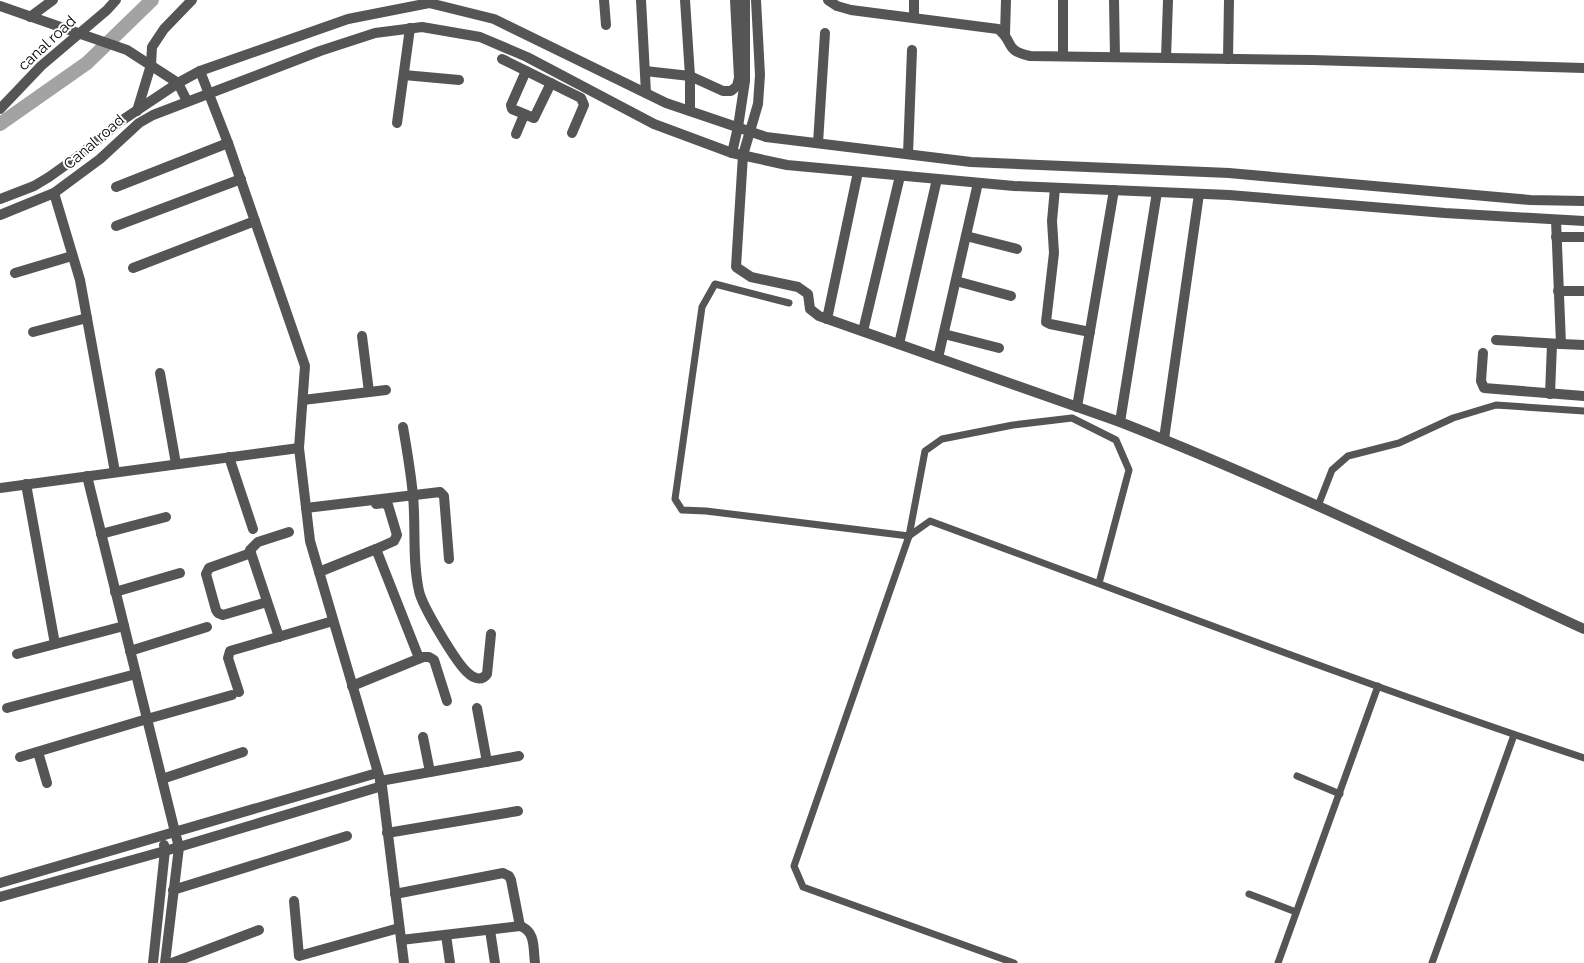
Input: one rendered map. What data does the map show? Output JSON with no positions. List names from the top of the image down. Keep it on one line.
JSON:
{"streets":{"street":["canal road","Canal road"]}}
